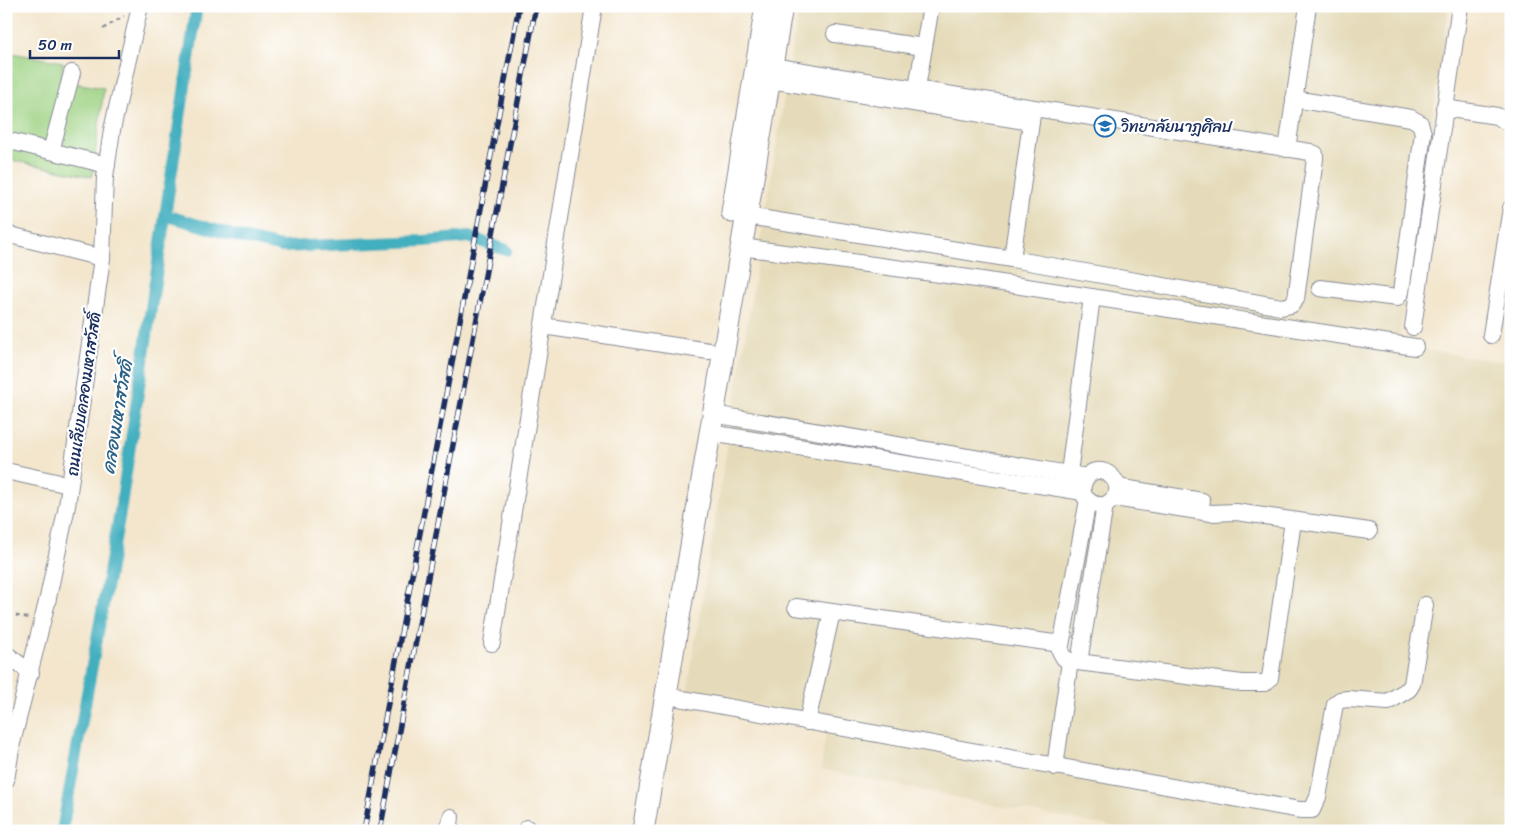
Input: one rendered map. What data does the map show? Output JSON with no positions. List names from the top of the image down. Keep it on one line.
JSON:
{"streets":{"street":["ถนนเลียบคลองมหาสวัสดิ์"]},"water":["คลองมหาสวัสดิ์"],"places":{"school or university":["วิทยาลัยนาฏศิลป"]},"scale_bar":"50 m"}
